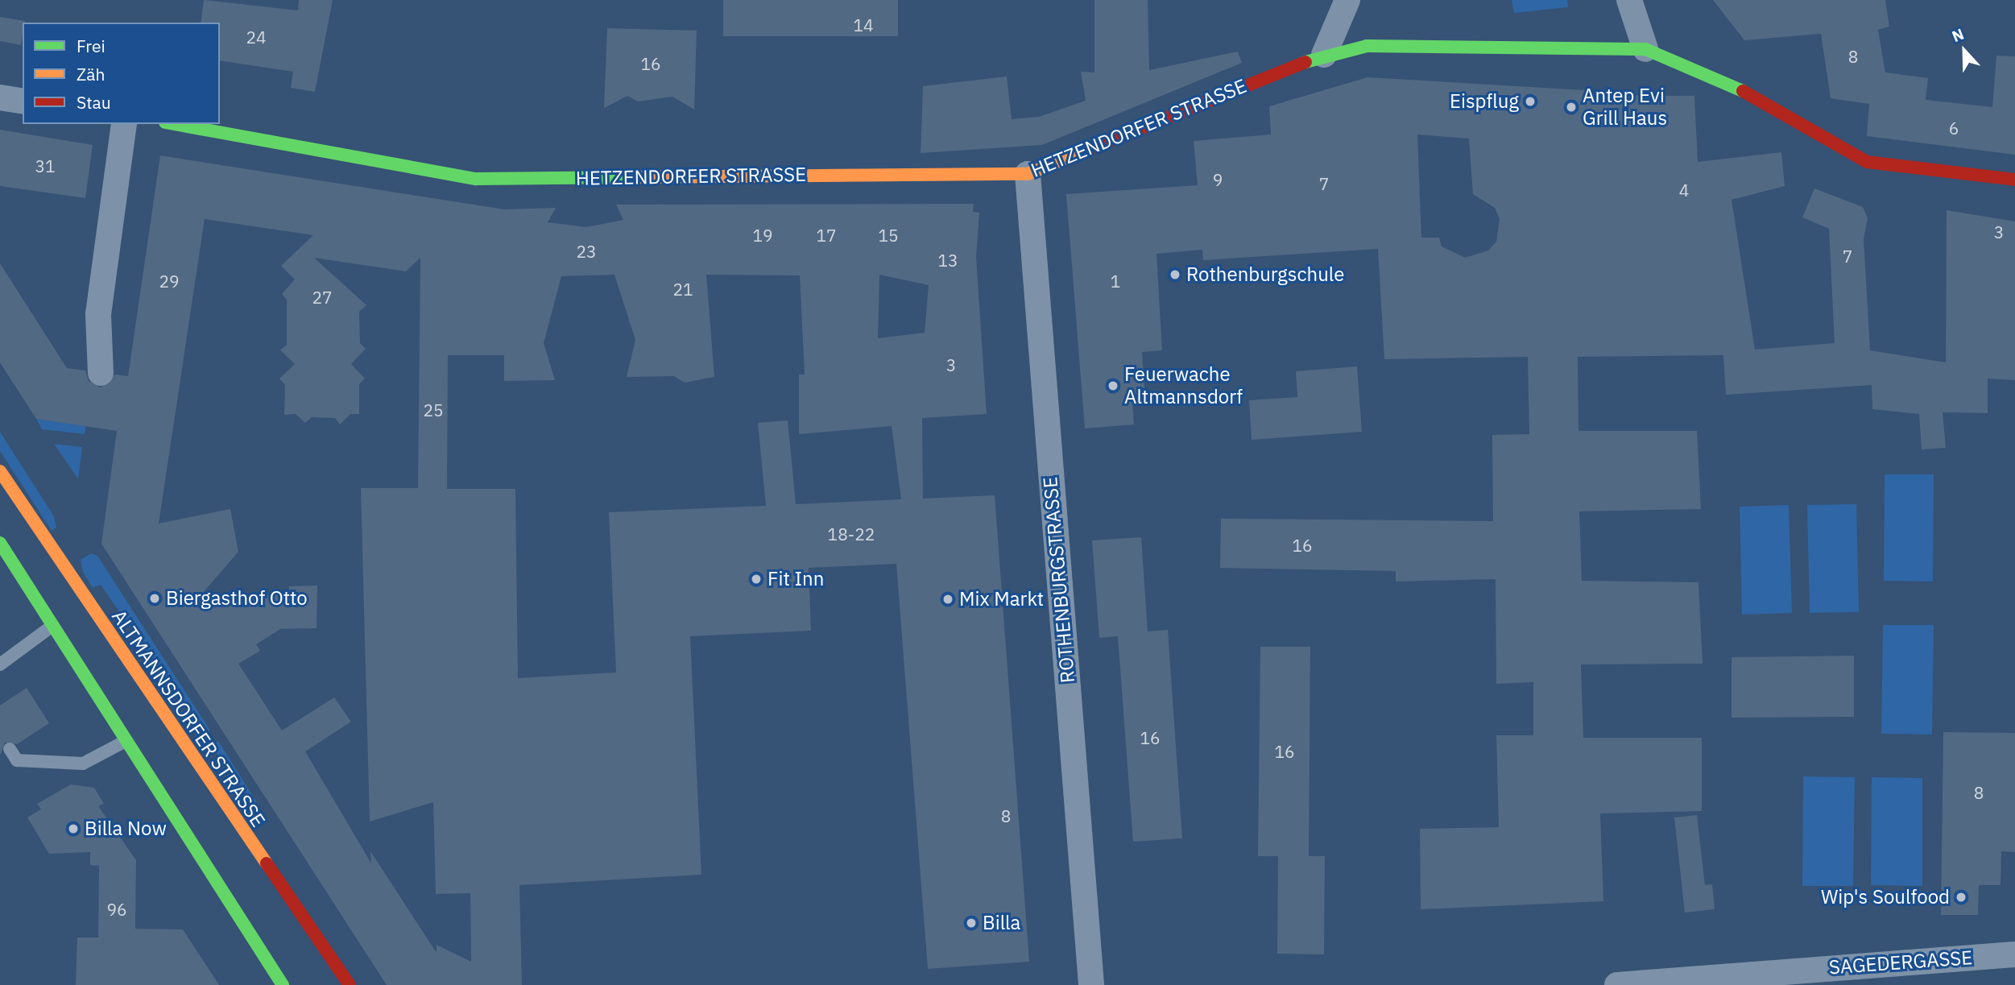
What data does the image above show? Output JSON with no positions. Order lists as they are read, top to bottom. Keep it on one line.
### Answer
{"streets":{"street":["HETZENDORFER STRASSE","ROTHENBURGSTRASSE","ALTMANNSDORFER STRASSE","SAGEDERGASSE"]},"crossings":[["HETZENDORFER STRASSE","ROTHENBURGSTRASSE"]],"places":["Eispflug","Antep Evi Grill Haus","Rothenburgschule","Feuerwache Altmannsdorf","Fit Inn","Biergasthof Otto","Mix Markt","Billa Now","Wip's Soulfood","Billa"],"house_numbers":["14","24","8","16","6","31","9","7","4","3","19","17","15","23","7","13","29","1","21","27","3","25","18-22","16","16","16","8","8","96"],"legend":["Frei","Zäh","Stau"],"north":"top"}
